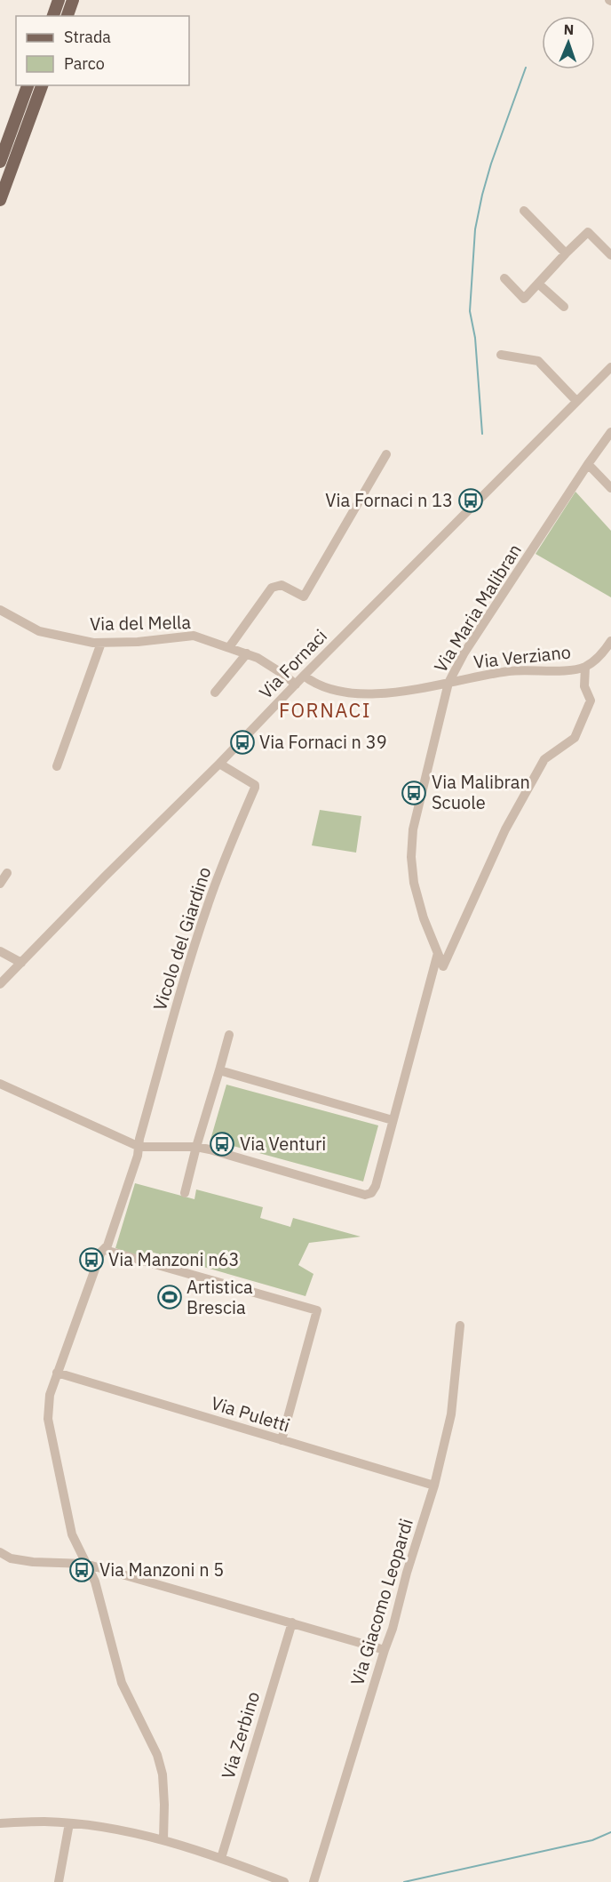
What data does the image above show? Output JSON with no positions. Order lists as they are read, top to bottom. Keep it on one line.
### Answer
{"streets":{"street":["Via Maria Malibran","Via del Mella","Via Verziano","Via Fornaci","Vicolo del Giardino","Via Puletti","Via Giacomo Leopardi","Via Zerbino"]},"crossings":[["Via Maria Malibran","Via Verziano"],["Via del Mella","Via Fornaci"],["Via Verziano","Via Fornaci"],["Via Fornaci","Vicolo del Giardino"],["Via Puletti","Via Giacomo Leopardi"]],"districts":["FORNACI"],"places":{"bus stop":["Via Fornaci n 13","Via Fornaci n 39","Via Malibran Scuole","Via Venturi","Via Manzoni n63","Via Manzoni n 5"],"sports":["Artistica Brescia"]},"legend":["Strada","Parco"],"north":"top"}
